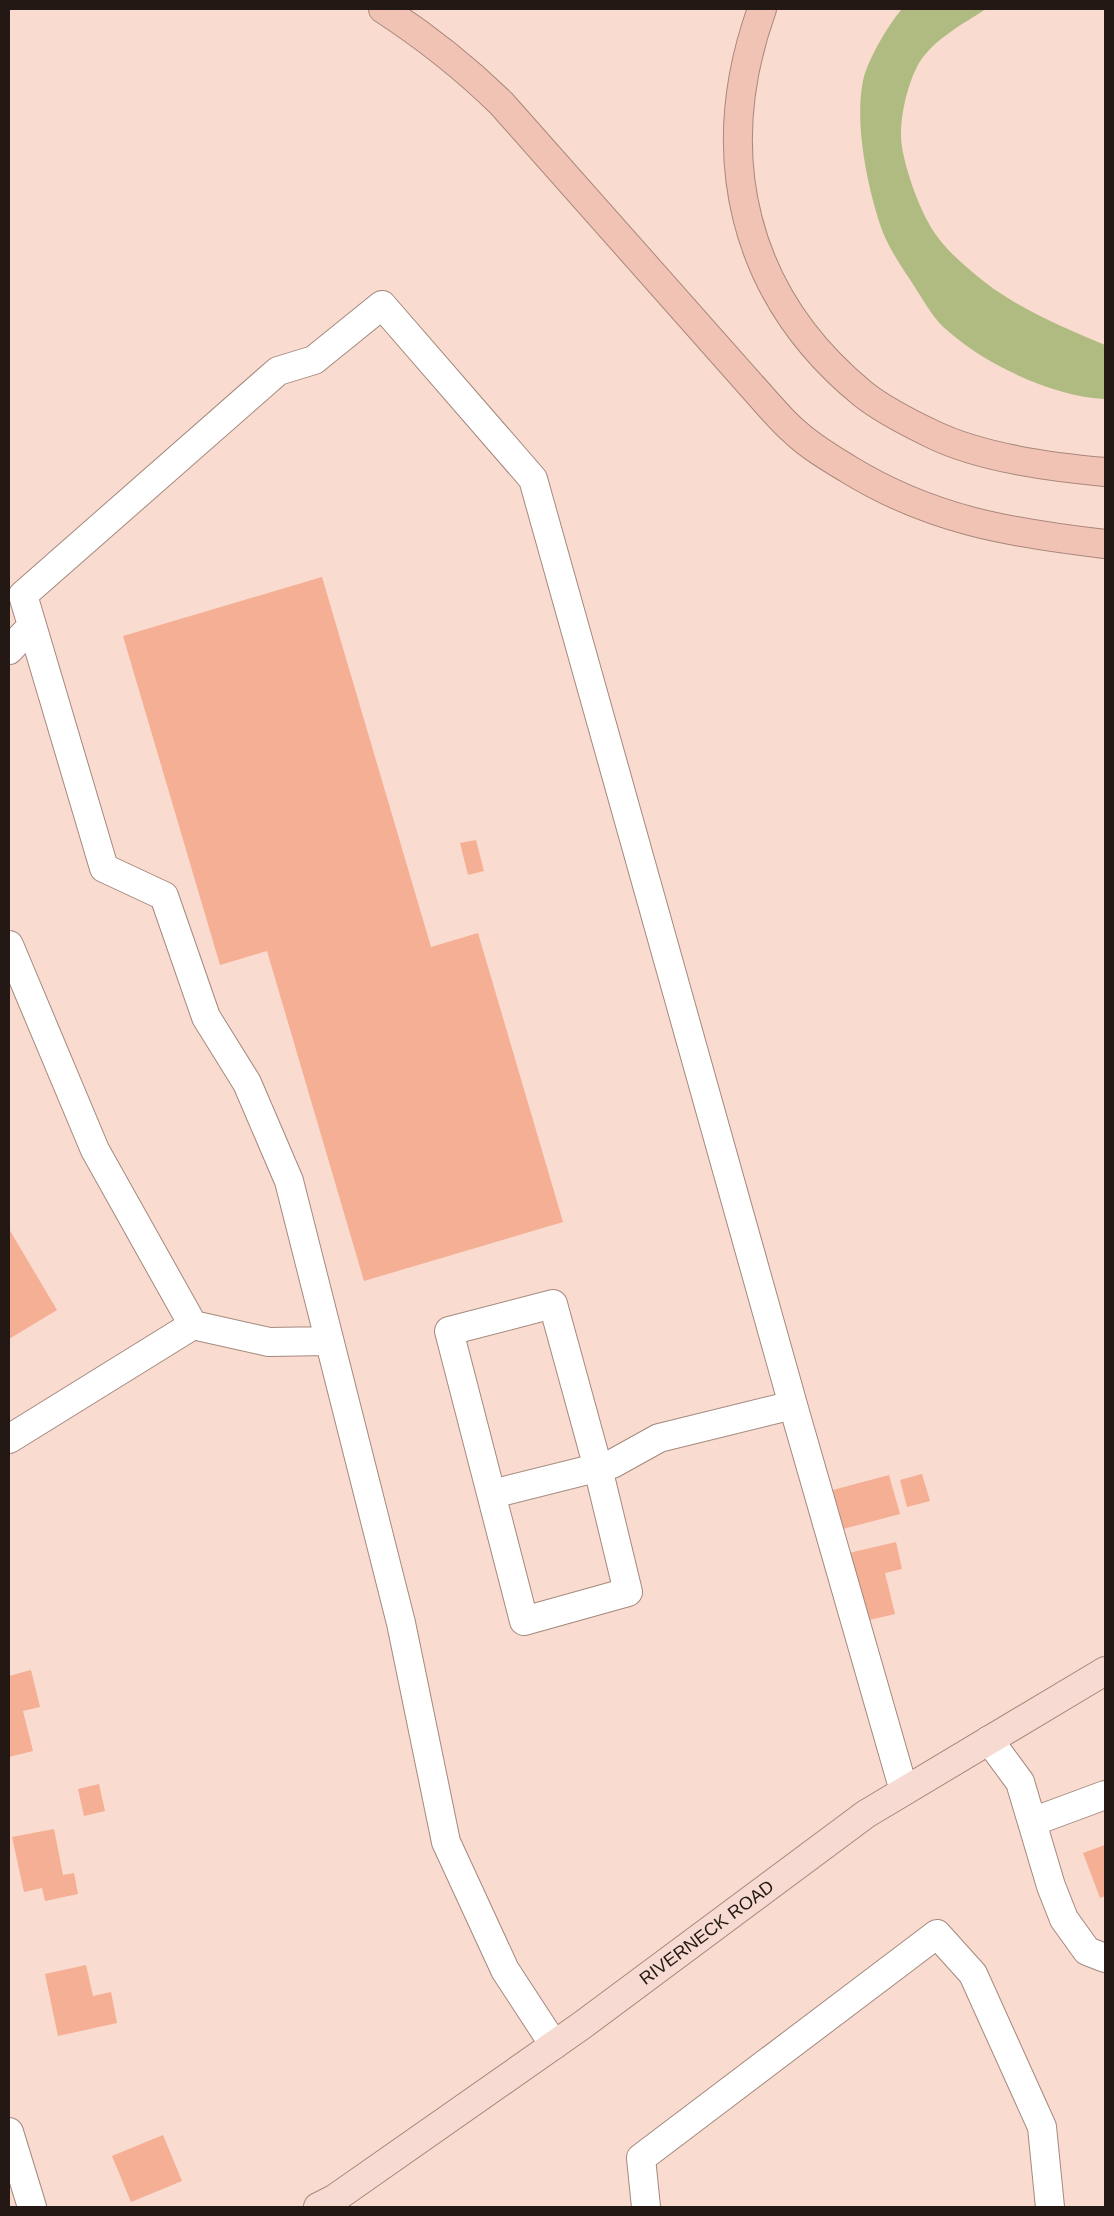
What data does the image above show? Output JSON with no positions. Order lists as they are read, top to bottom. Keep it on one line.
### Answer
{"streets":{"main road":["RIVERNECK ROAD"]}}
